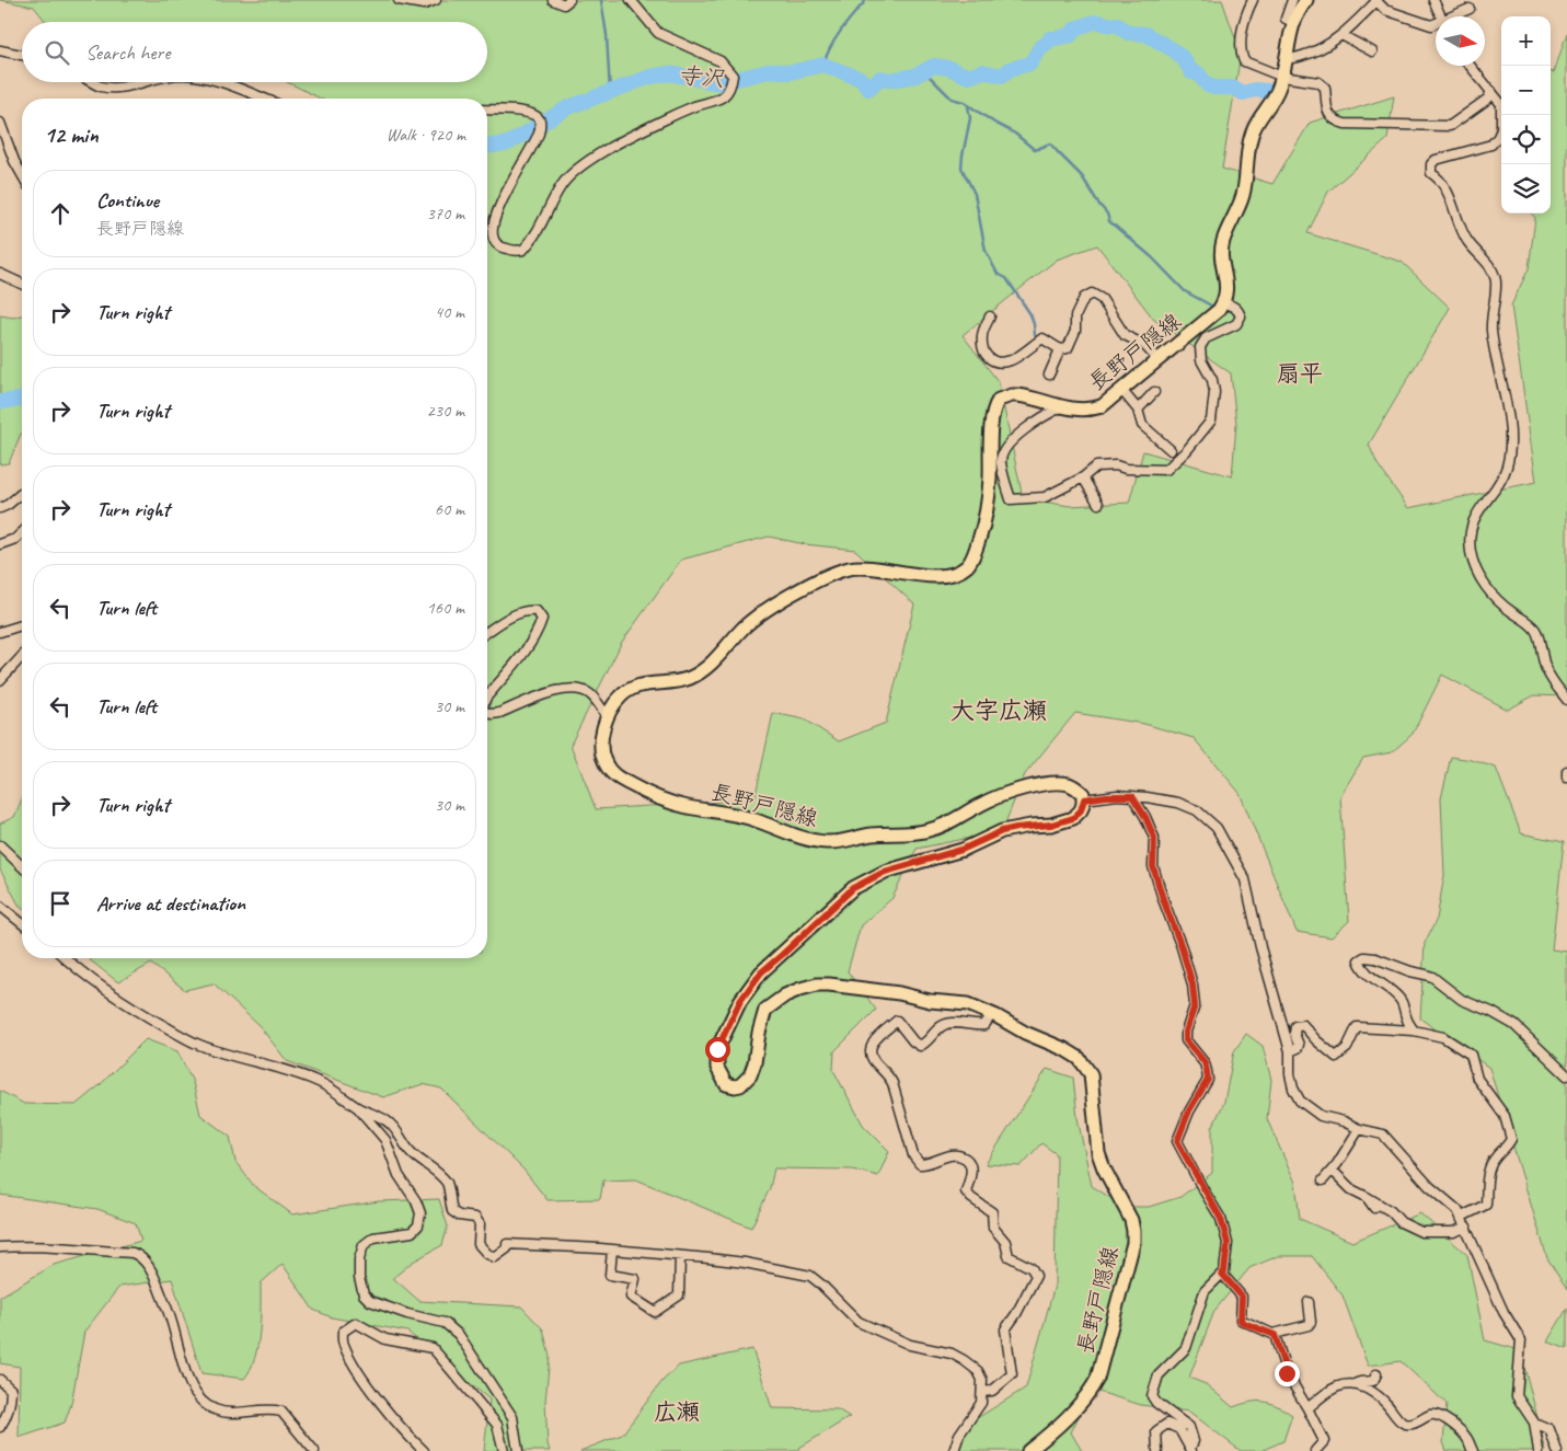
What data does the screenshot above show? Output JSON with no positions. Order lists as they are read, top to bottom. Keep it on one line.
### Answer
{"streets":{"main road":["長野戸隠線"]},"districts":["扇平","大字広瀬","広瀬"],"water":["寺沢"],"north":"right","page":{"map_buttons":["+","−"],"search":"Search here","heading":["12 min","Walk · 920 m"],"list":[["Continue","長野戸隠線","370 m"],["Turn right","40 m"],["Turn right","230 m"],["Turn right","60 m"],["Turn left","160 m"],["Turn left","30 m"],["Turn right","30 m"],"Arrive at destination"]}}
